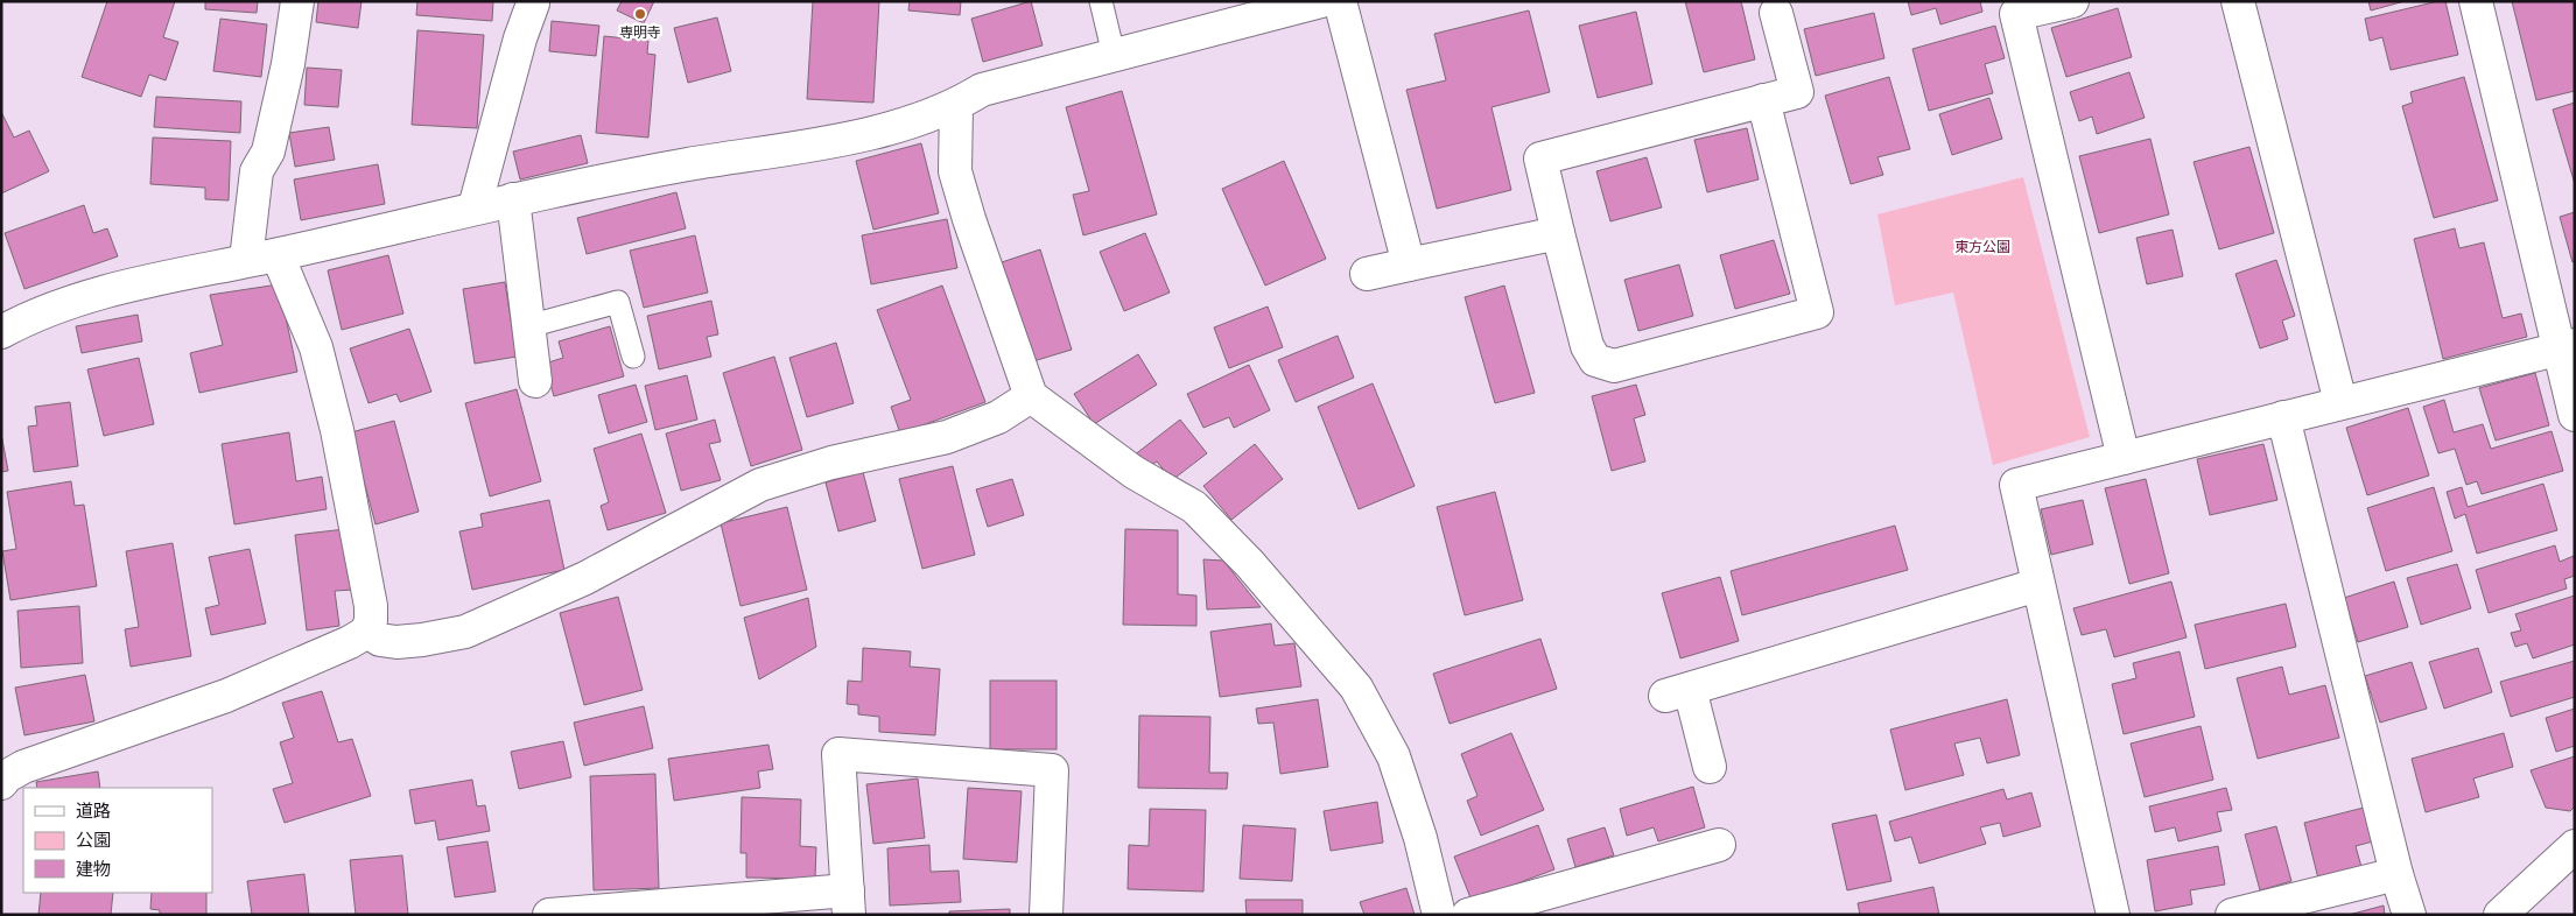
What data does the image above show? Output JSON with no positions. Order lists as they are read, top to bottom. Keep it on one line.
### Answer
{"parks":["東方公園"],"places":["専明寺"],"legend":["道路","公園","建物"]}
